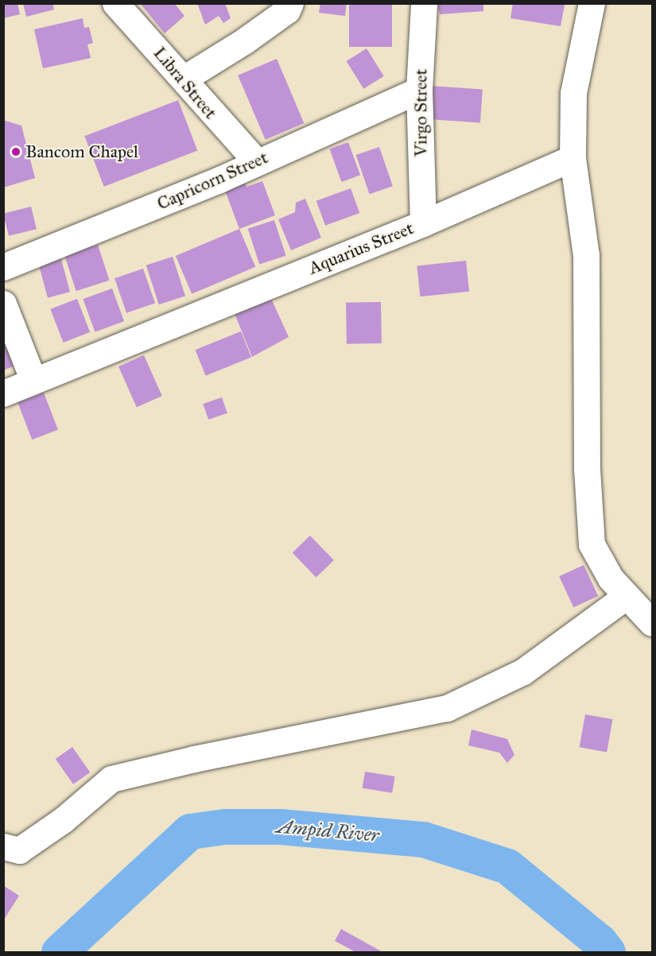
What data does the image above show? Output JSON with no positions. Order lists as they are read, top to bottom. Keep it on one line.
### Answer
{"streets":{"street":["Libra Street","Virgo Street","Capricorn Street","Aquarius Street"]},"crossings":[["Libra Street","Capricorn Street"],["Virgo Street","Capricorn Street"],["Virgo Street","Aquarius Street"]],"water":["Ampid River"],"places":["Bancom Chapel"]}
